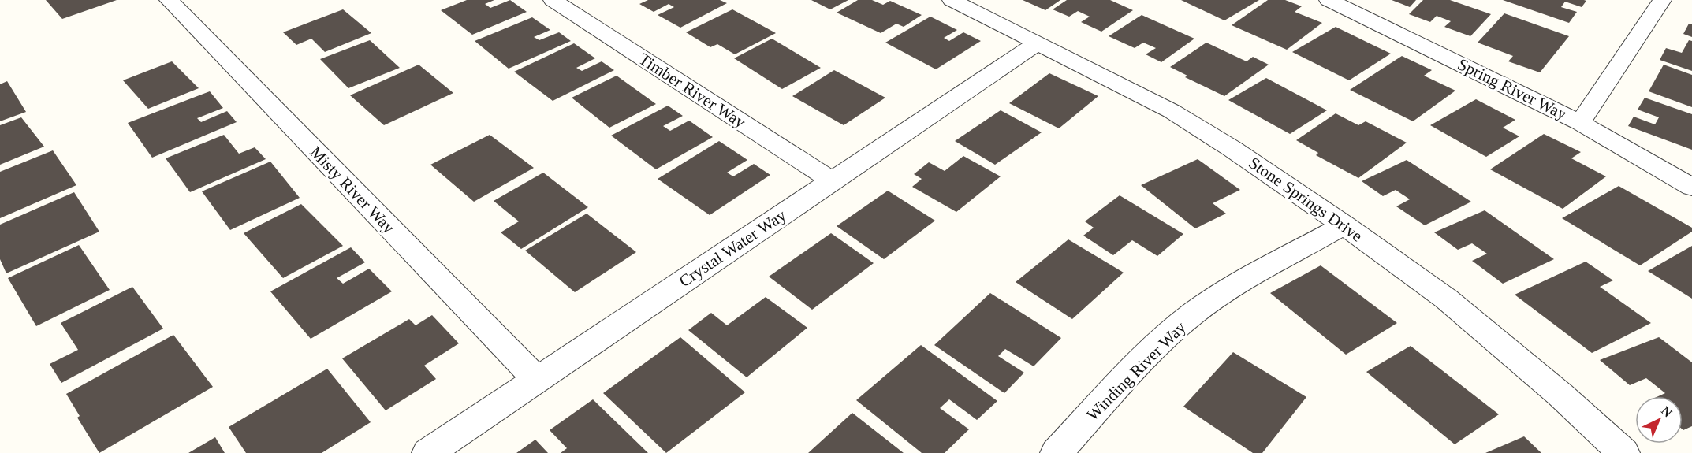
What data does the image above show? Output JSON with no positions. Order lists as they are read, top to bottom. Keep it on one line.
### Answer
{"streets":{"street":["Spring River Way","Timber River Way","Misty River Way","Stone Springs Drive","Crystal Water Way","Winding River Way"]},"crossings":[["Timber River Way","Crystal Water Way"],["Misty River Way","Crystal Water Way"],["Stone Springs Drive","Crystal Water Way"],["Stone Springs Drive","Winding River Way"]],"north":"top right"}
